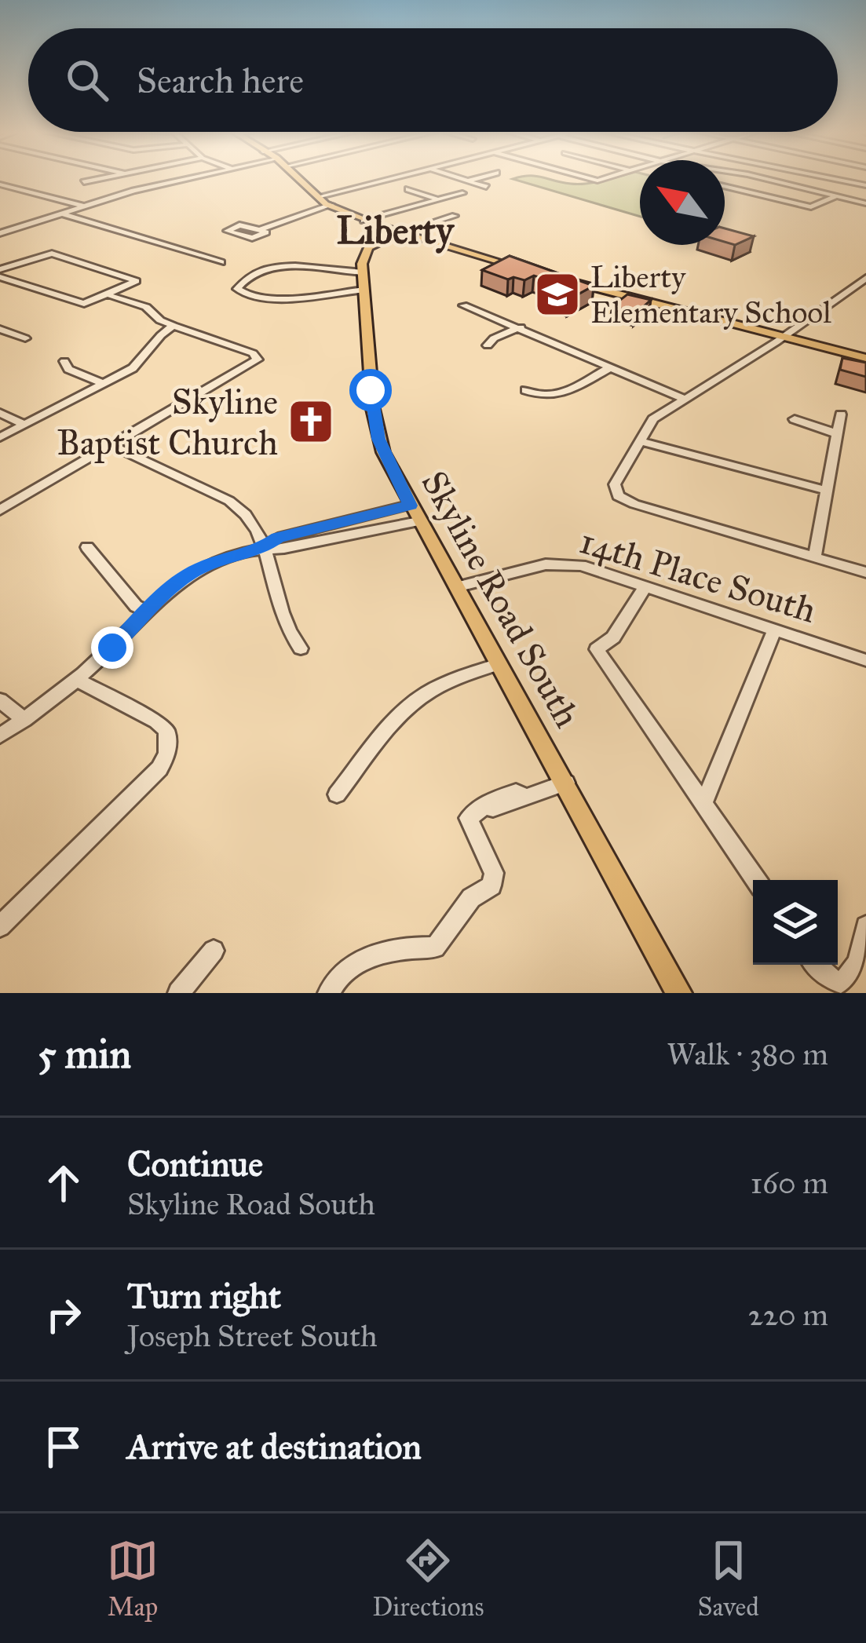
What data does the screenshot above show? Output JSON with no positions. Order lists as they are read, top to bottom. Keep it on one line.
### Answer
{"streets":{"main road":["Skyline Road South"],"street":["14th Place South"]},"crossings":[["14th Place South","Skyline Road South"]],"districts":["Liberty"],"places":{"school or university":["Liberty Elementary School"],"church":["Skyline Baptist Church"]},"north":"top left","page":{"search":"Search here","heading":["5 min","Walk · 380 m"],"list":[["Continue","Skyline Road South","160 m"],["Turn right","Joseph Street South","220 m"],"Arrive at destination"],"nav":["Map","Directions","Saved"]}}
